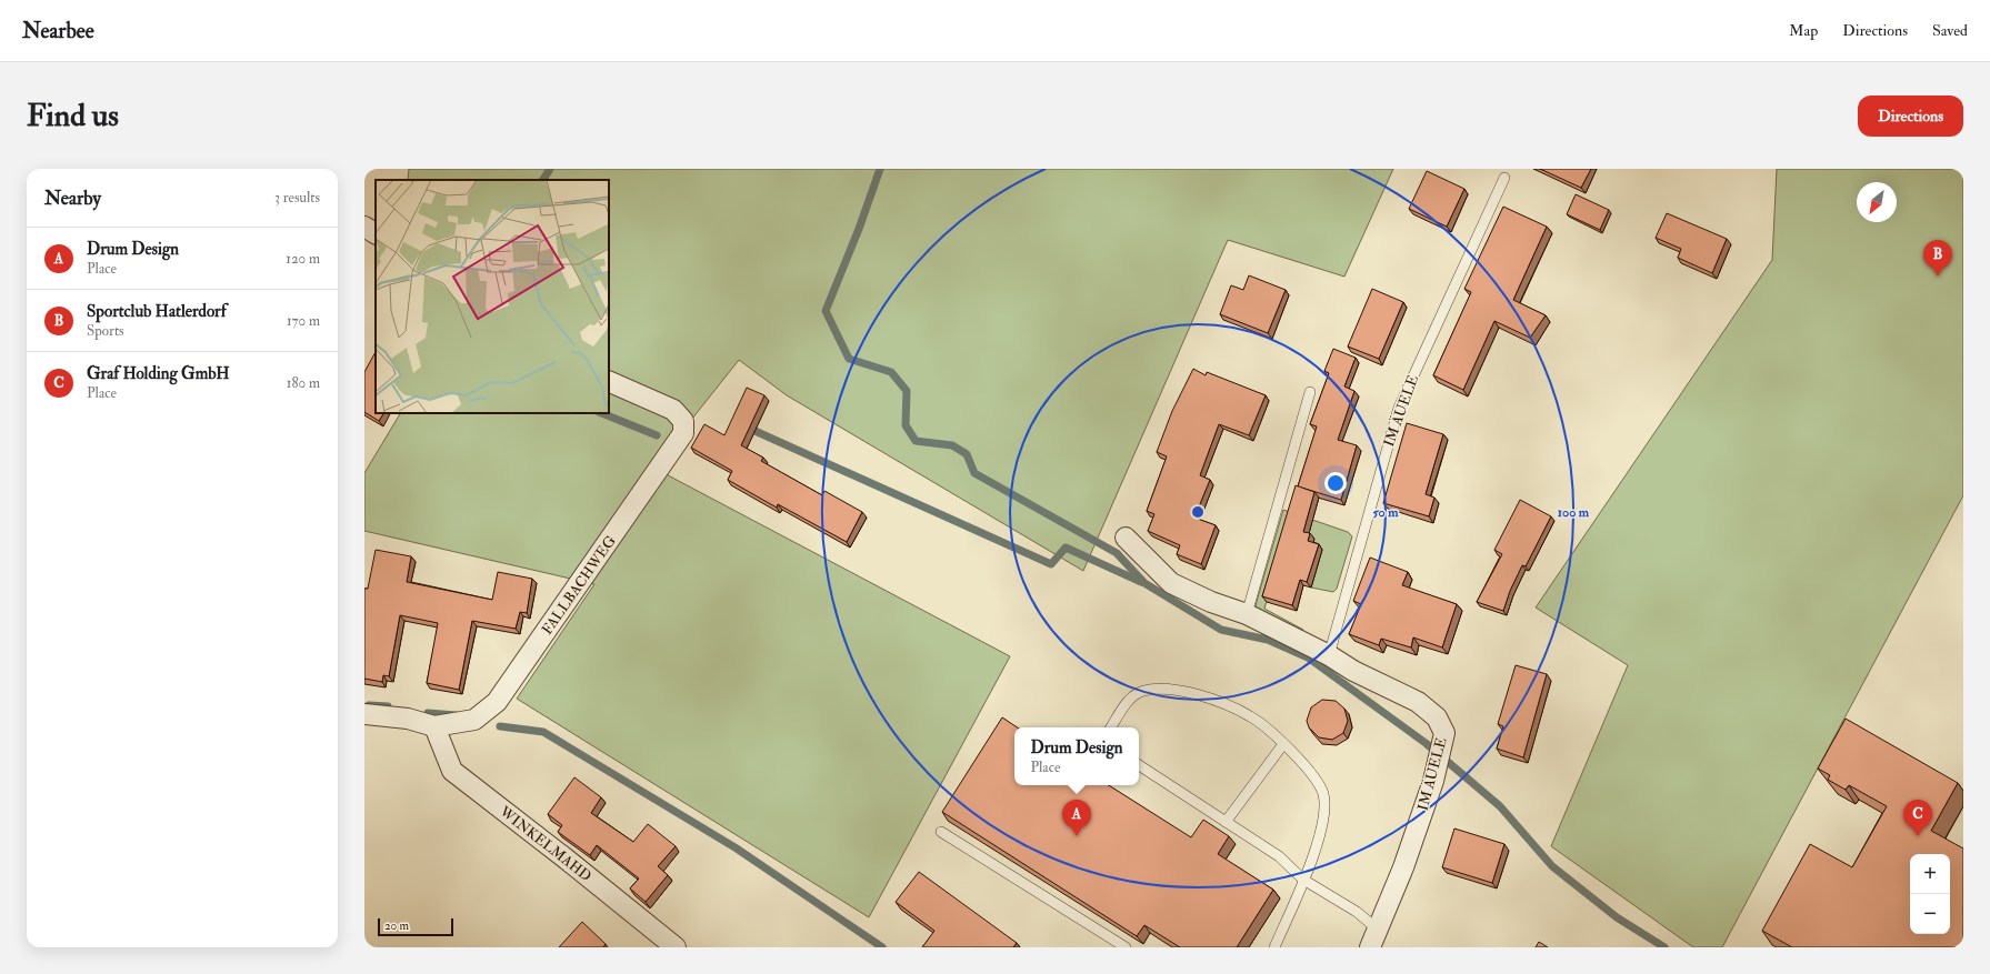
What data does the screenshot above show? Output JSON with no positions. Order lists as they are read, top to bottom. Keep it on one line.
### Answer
{"streets":{"street":["IM ÄUELE","FALLBACHWEG","WINKELMAHD"]},"crossings":[["FALLBACHWEG","WINKELMAHD"]],"scale_bar":"20 m","north":"bottom left","page":{"header":"Nearbee","nav":["Map","Directions","Saved"],"buttons":"Directions","title":"Find us","heading":["Nearby","3 results"],"list":[{"mark":"A","name":"Drum Design","note":"Place","value":"120 m"},{"mark":"B","name":"Sportclub Hatlerdorf","note":"Sports","value":"170 m"},{"mark":"C","name":"Graf Holding GmbH","note":"Place","value":"180 m"}],"pins":["B","A","C"],"popup":["Drum Design","Place"],"map_buttons":["+","−"],"scale":"20 m"},"rings":["50 m","100 m"]}
